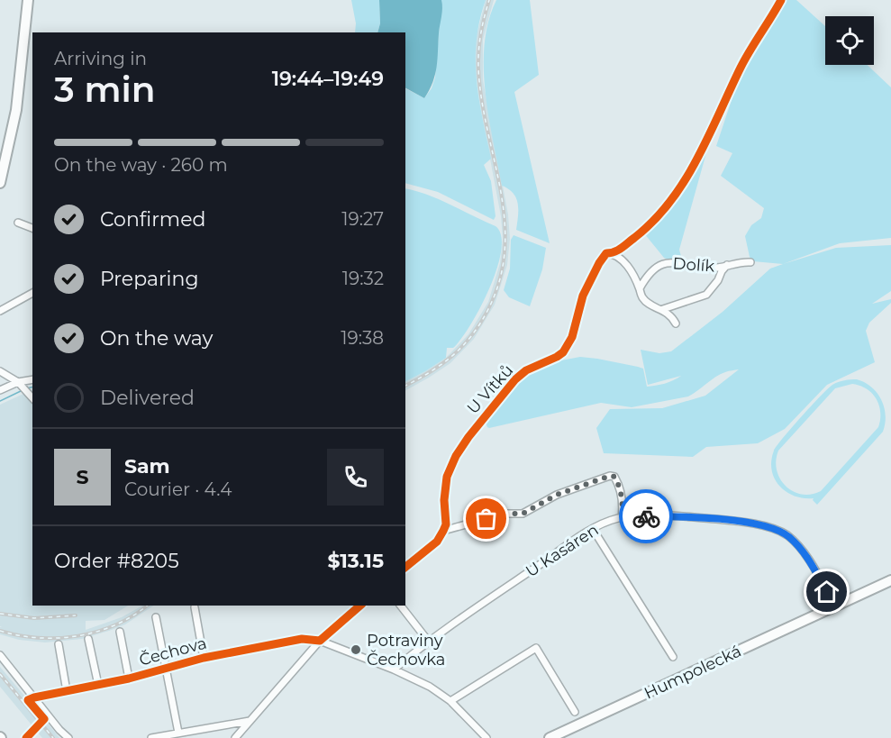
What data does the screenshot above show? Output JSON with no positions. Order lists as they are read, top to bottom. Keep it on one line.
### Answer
{"streets":{"main road":["Humpolecká"],"street":["Dolík","U Vítků","U Kasáren","Čechova"]},"crossings":[["Dolík","U Vítků"],["U Kasáren","Humpolecká"]],"places":["Potraviny Čechovka"],"page":{"heading":["3 min","Arriving in","19:44–19:49"],"panel":["Sam","Courier · 4.4","Order #8205","$13.15"],"bar":"On the way · 260 m","list":[["Confirmed","19:27"],["Preparing","19:32"],["On the way","19:38"],"Delivered"],"round":"S"}}
